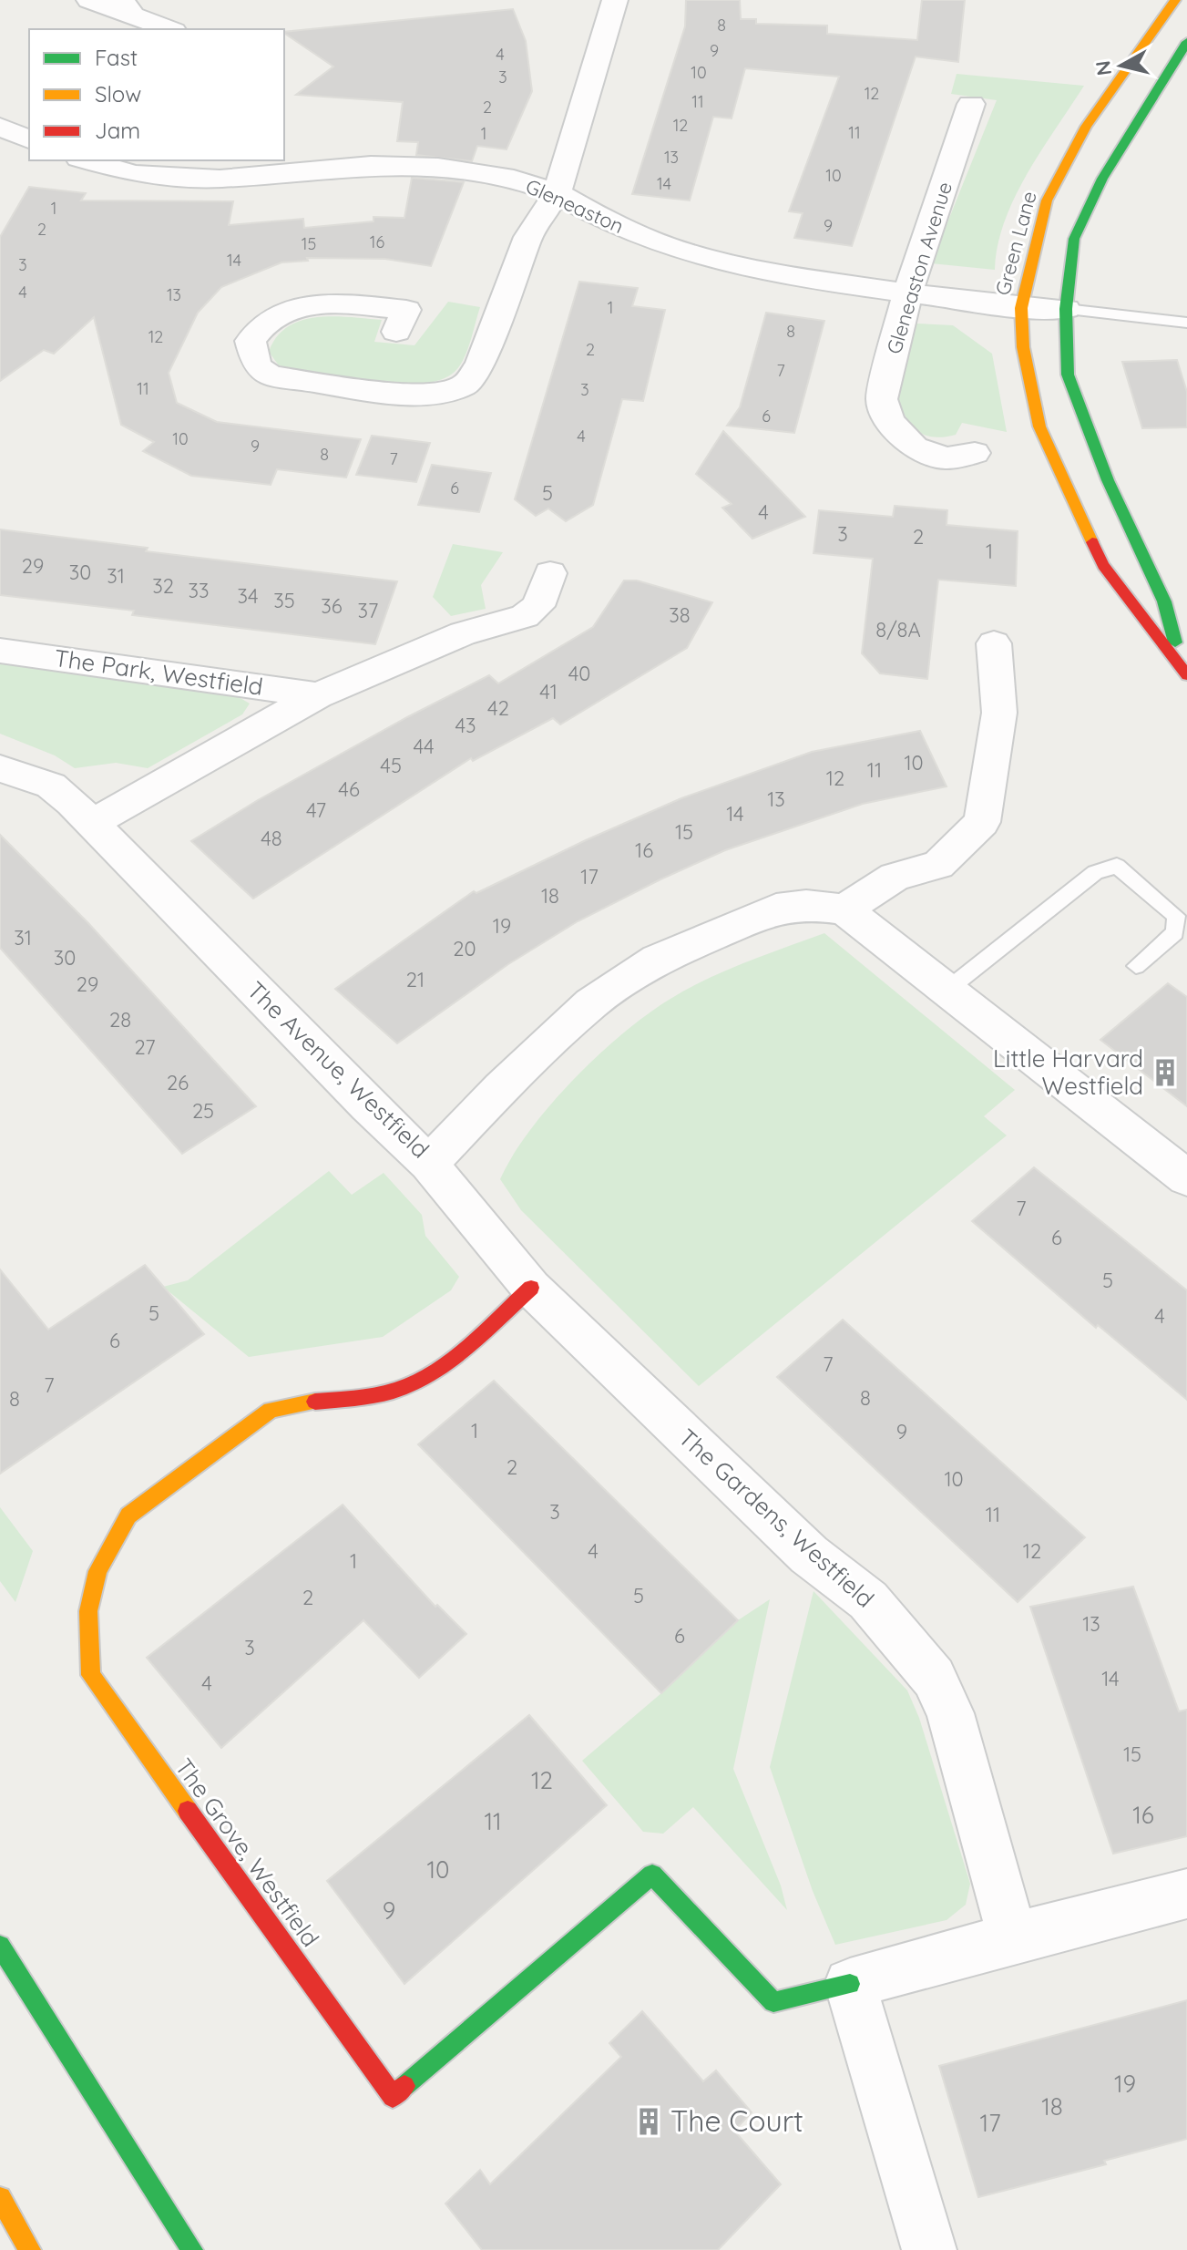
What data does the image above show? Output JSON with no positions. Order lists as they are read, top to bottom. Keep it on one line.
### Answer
{"streets":{"street":["Gleneaston","Green Lane","Gleneaston Avenue","The Park, Westfield","The Avenue, Westfield","The Gardens, Westfield","The Grove, Westfield"]},"crossings":[["Gleneaston","Green Lane"],["Gleneaston","Gleneaston Avenue"],["The Park, Westfield","The Avenue, Westfield"],["The Avenue, Westfield","The Gardens, Westfield"],["The Gardens, Westfield","The Grove, Westfield"]],"places":{"building":["Little Harvard Westfield","The Court"]},"house_numbers":["8","9","4","10","3","12","11","2","12","11","1","13","10","14","1","9","2","16","15","14","3","4","13","1","8","12","2","7","11","3","6","4","10","9","8","7","6","5","4","3","2","1","29","30","31","32","33","34","35","36","37","38","8/8A","40","41","42","43","44","10","45","11","12","46","13","47","14","15","48","16","17","18","19","31","20","30","21","29","28","27","26","25","7","6","5","5","4","6","7","7","8","8","1","9","2","10","3","11","4","12","1","5","2","13","6","3","14","4","15","12","16","11","10","9","19","18","17"],"legend":["Fast","Slow","Jam"],"north":"left"}
